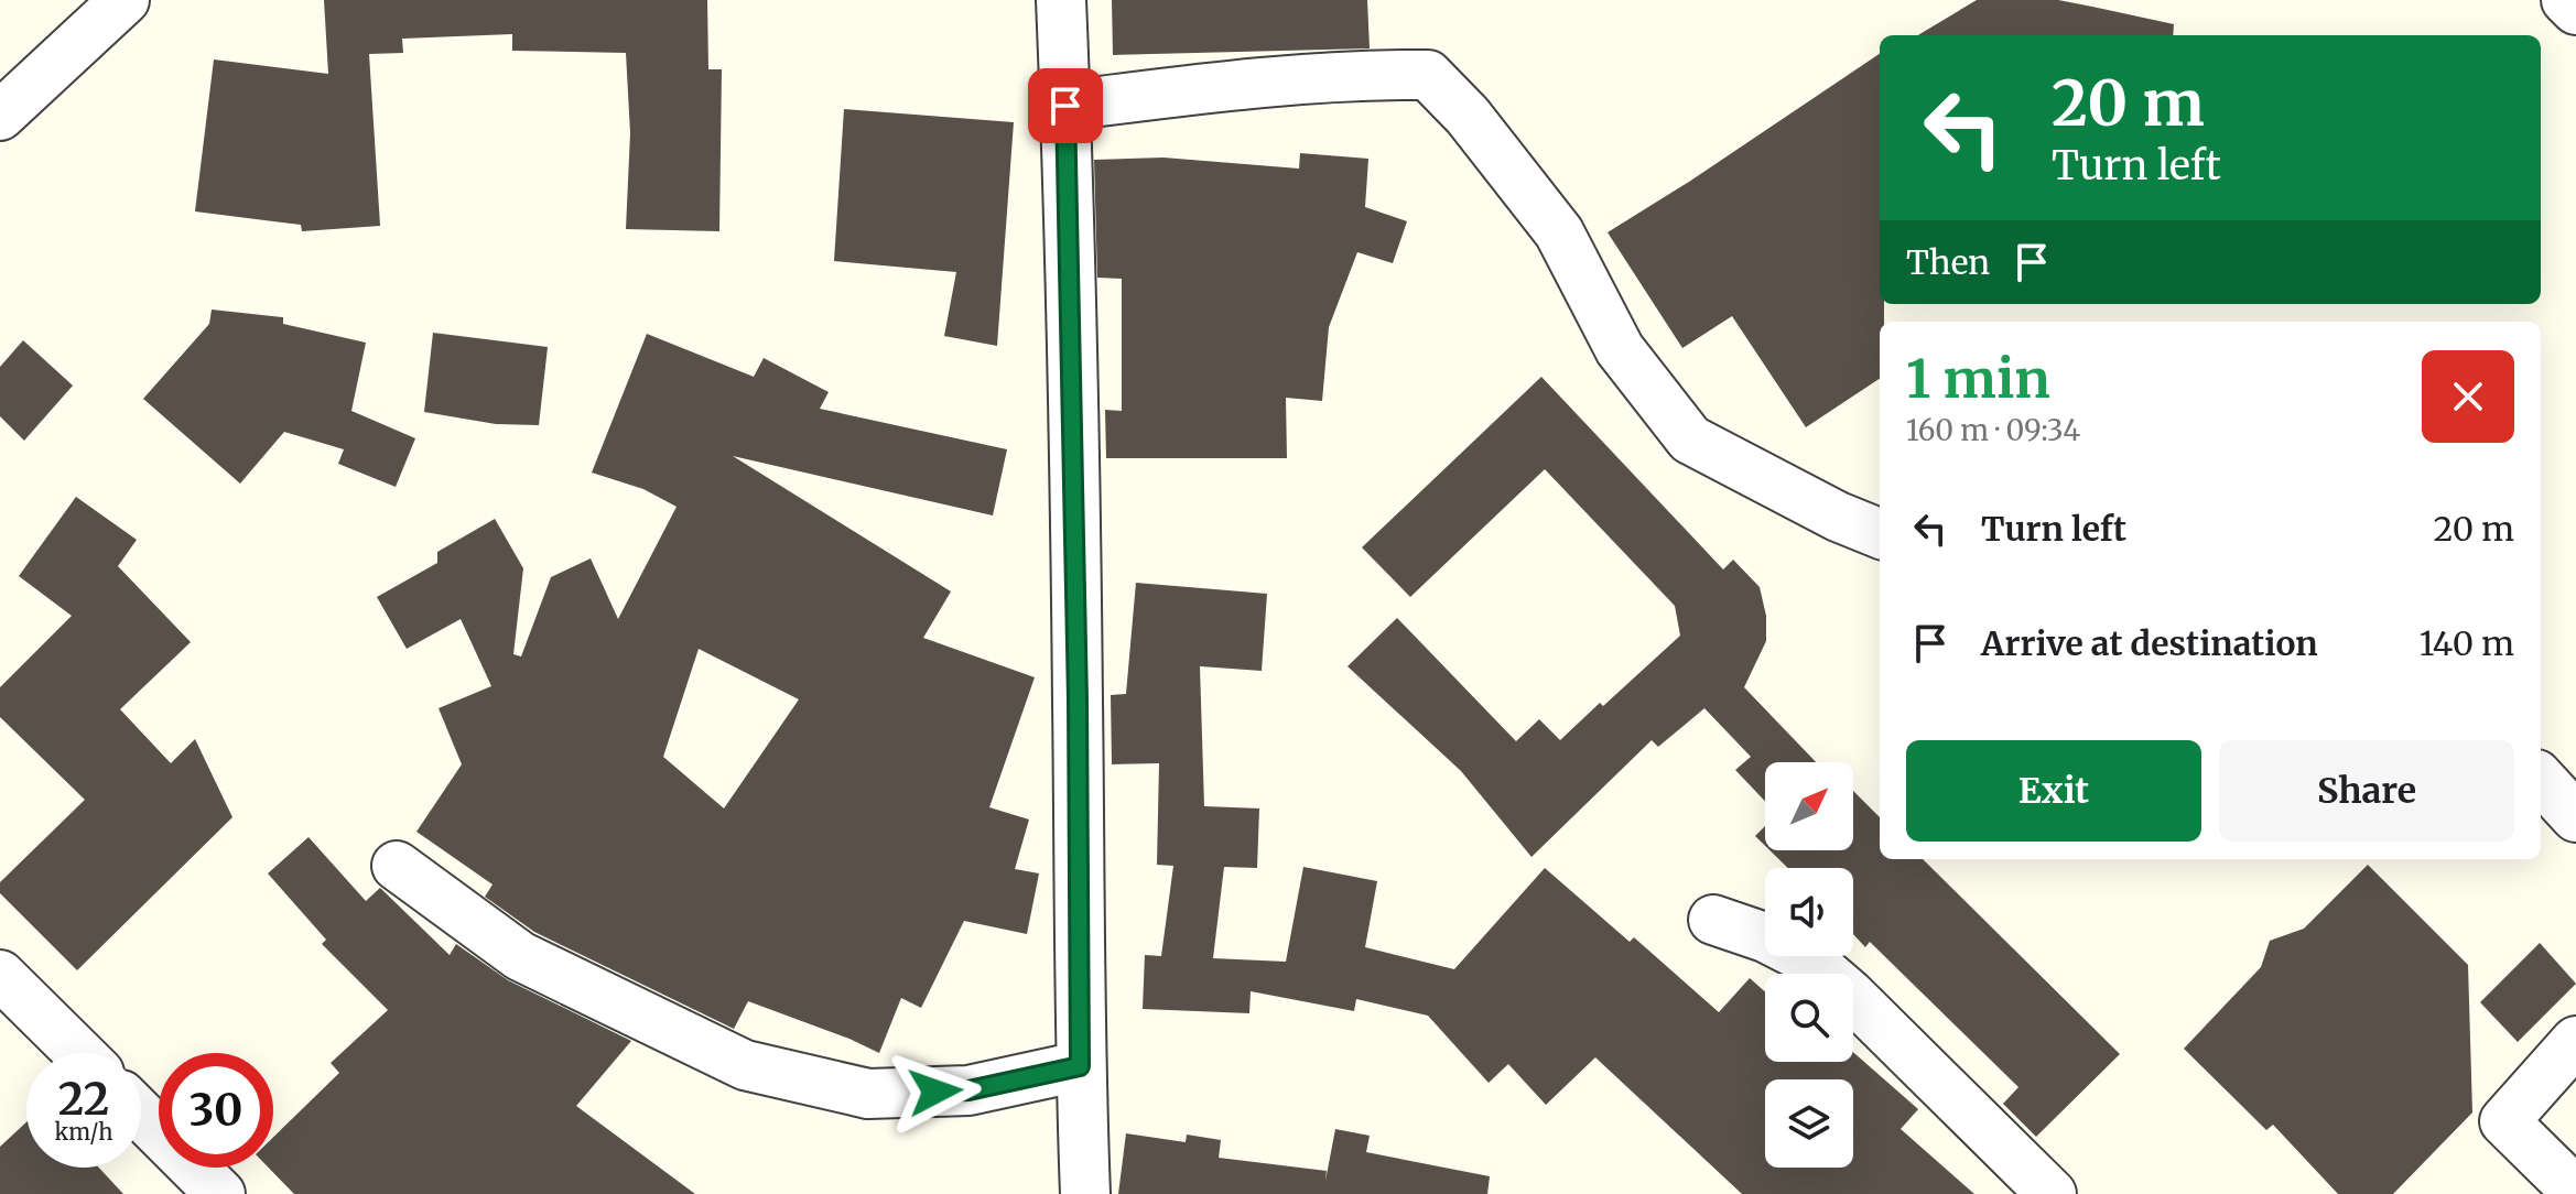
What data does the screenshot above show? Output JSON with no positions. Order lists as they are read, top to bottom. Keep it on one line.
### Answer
{"north":"top right","page":{"turn":["20 m","Turn left"],"then":"Then","heading":["1 min","160 m · 09:34"],"list":[{"name":"Turn left","value":"20 m"},{"name":"Arrive at destination","value":"140 m"}],"buttons":["Exit","Share"],"speed":"22 km/h","limit":"30"}}
